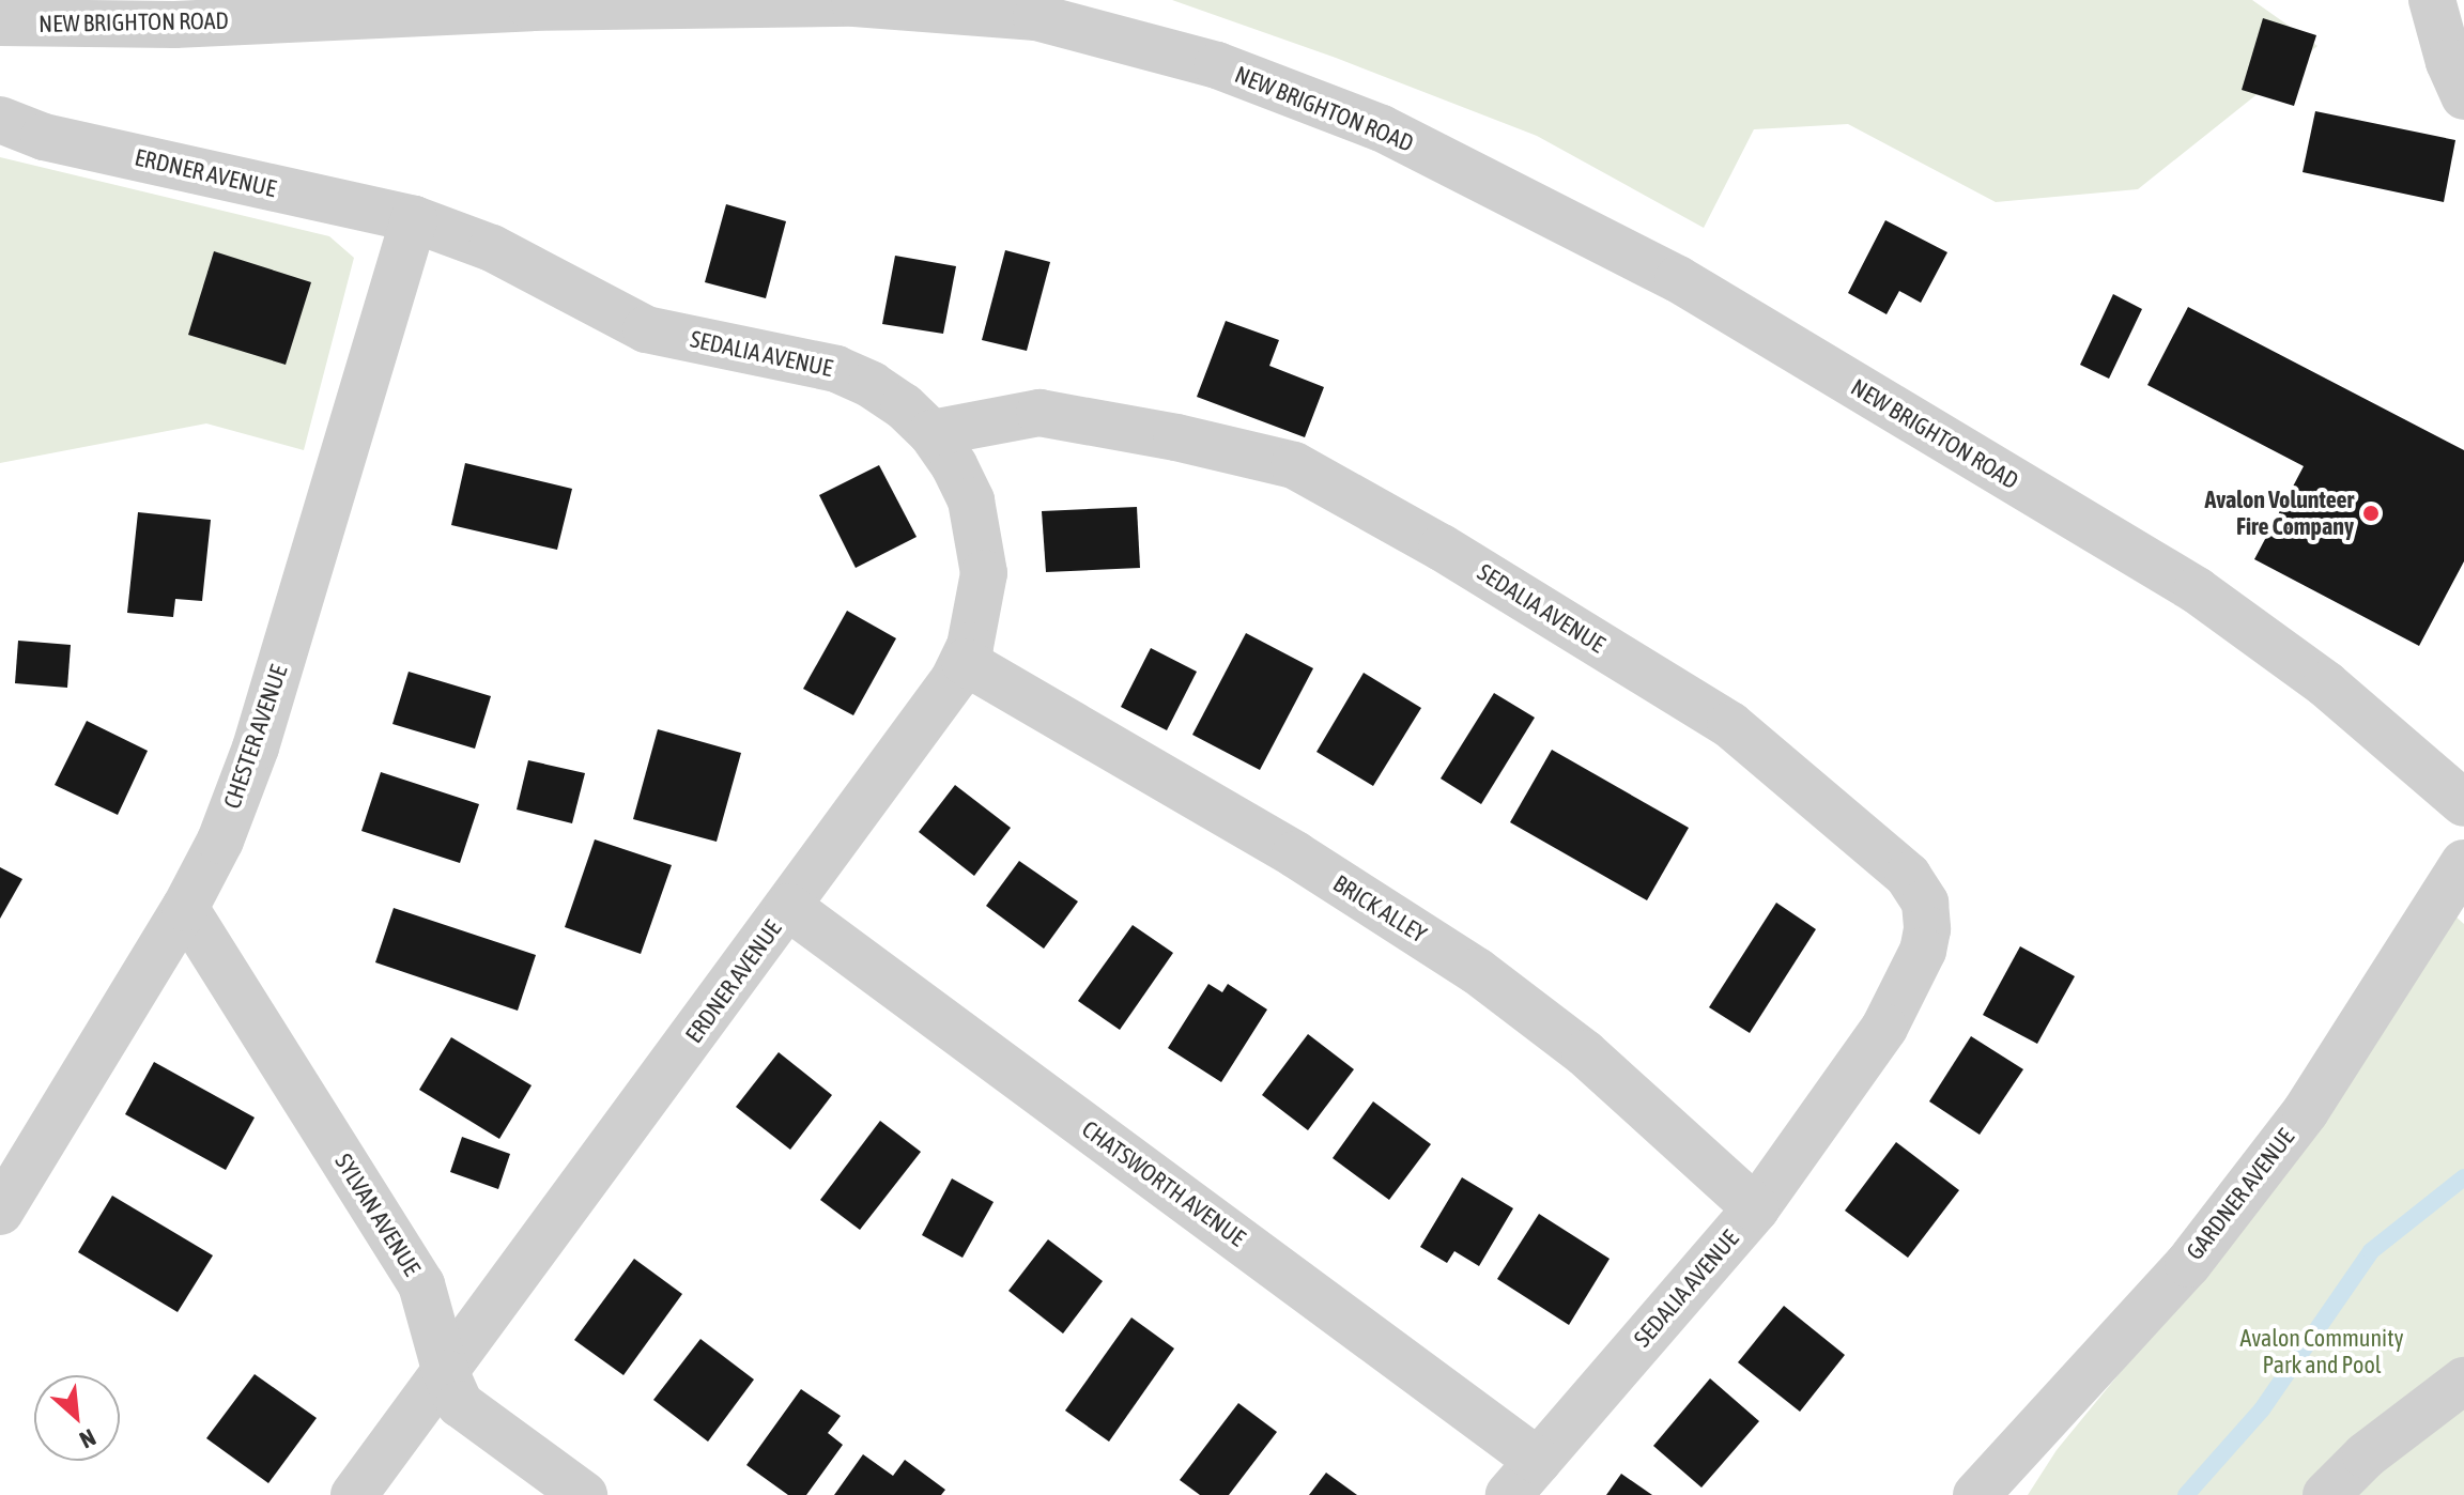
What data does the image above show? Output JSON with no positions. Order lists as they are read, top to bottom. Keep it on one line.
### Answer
{"streets":{"street":["NEW BRIGHTON ROAD","ERDNER AVENUE","SEDALIA AVENUE","CHESTER AVENUE","BRICK ALLEY","CHATSWORTH AVENUE","GARDNER AVENUE","SYLVAN AVENUE"]},"crossings":[["ERDNER AVENUE","SEDALIA AVENUE"],["ERDNER AVENUE","CHESTER AVENUE"],["ERDNER AVENUE","BRICK ALLEY"],["ERDNER AVENUE","CHATSWORTH AVENUE"],["ERDNER AVENUE","SYLVAN AVENUE"],["SEDALIA AVENUE","CHESTER AVENUE"],["SEDALIA AVENUE","BRICK ALLEY"],["SEDALIA AVENUE","CHATSWORTH AVENUE"],["CHESTER AVENUE","SYLVAN AVENUE"]],"parks":["Avalon Community Park and Pool"],"places":["Avalon Volunteer Fire Company"],"north":"bottom right"}
